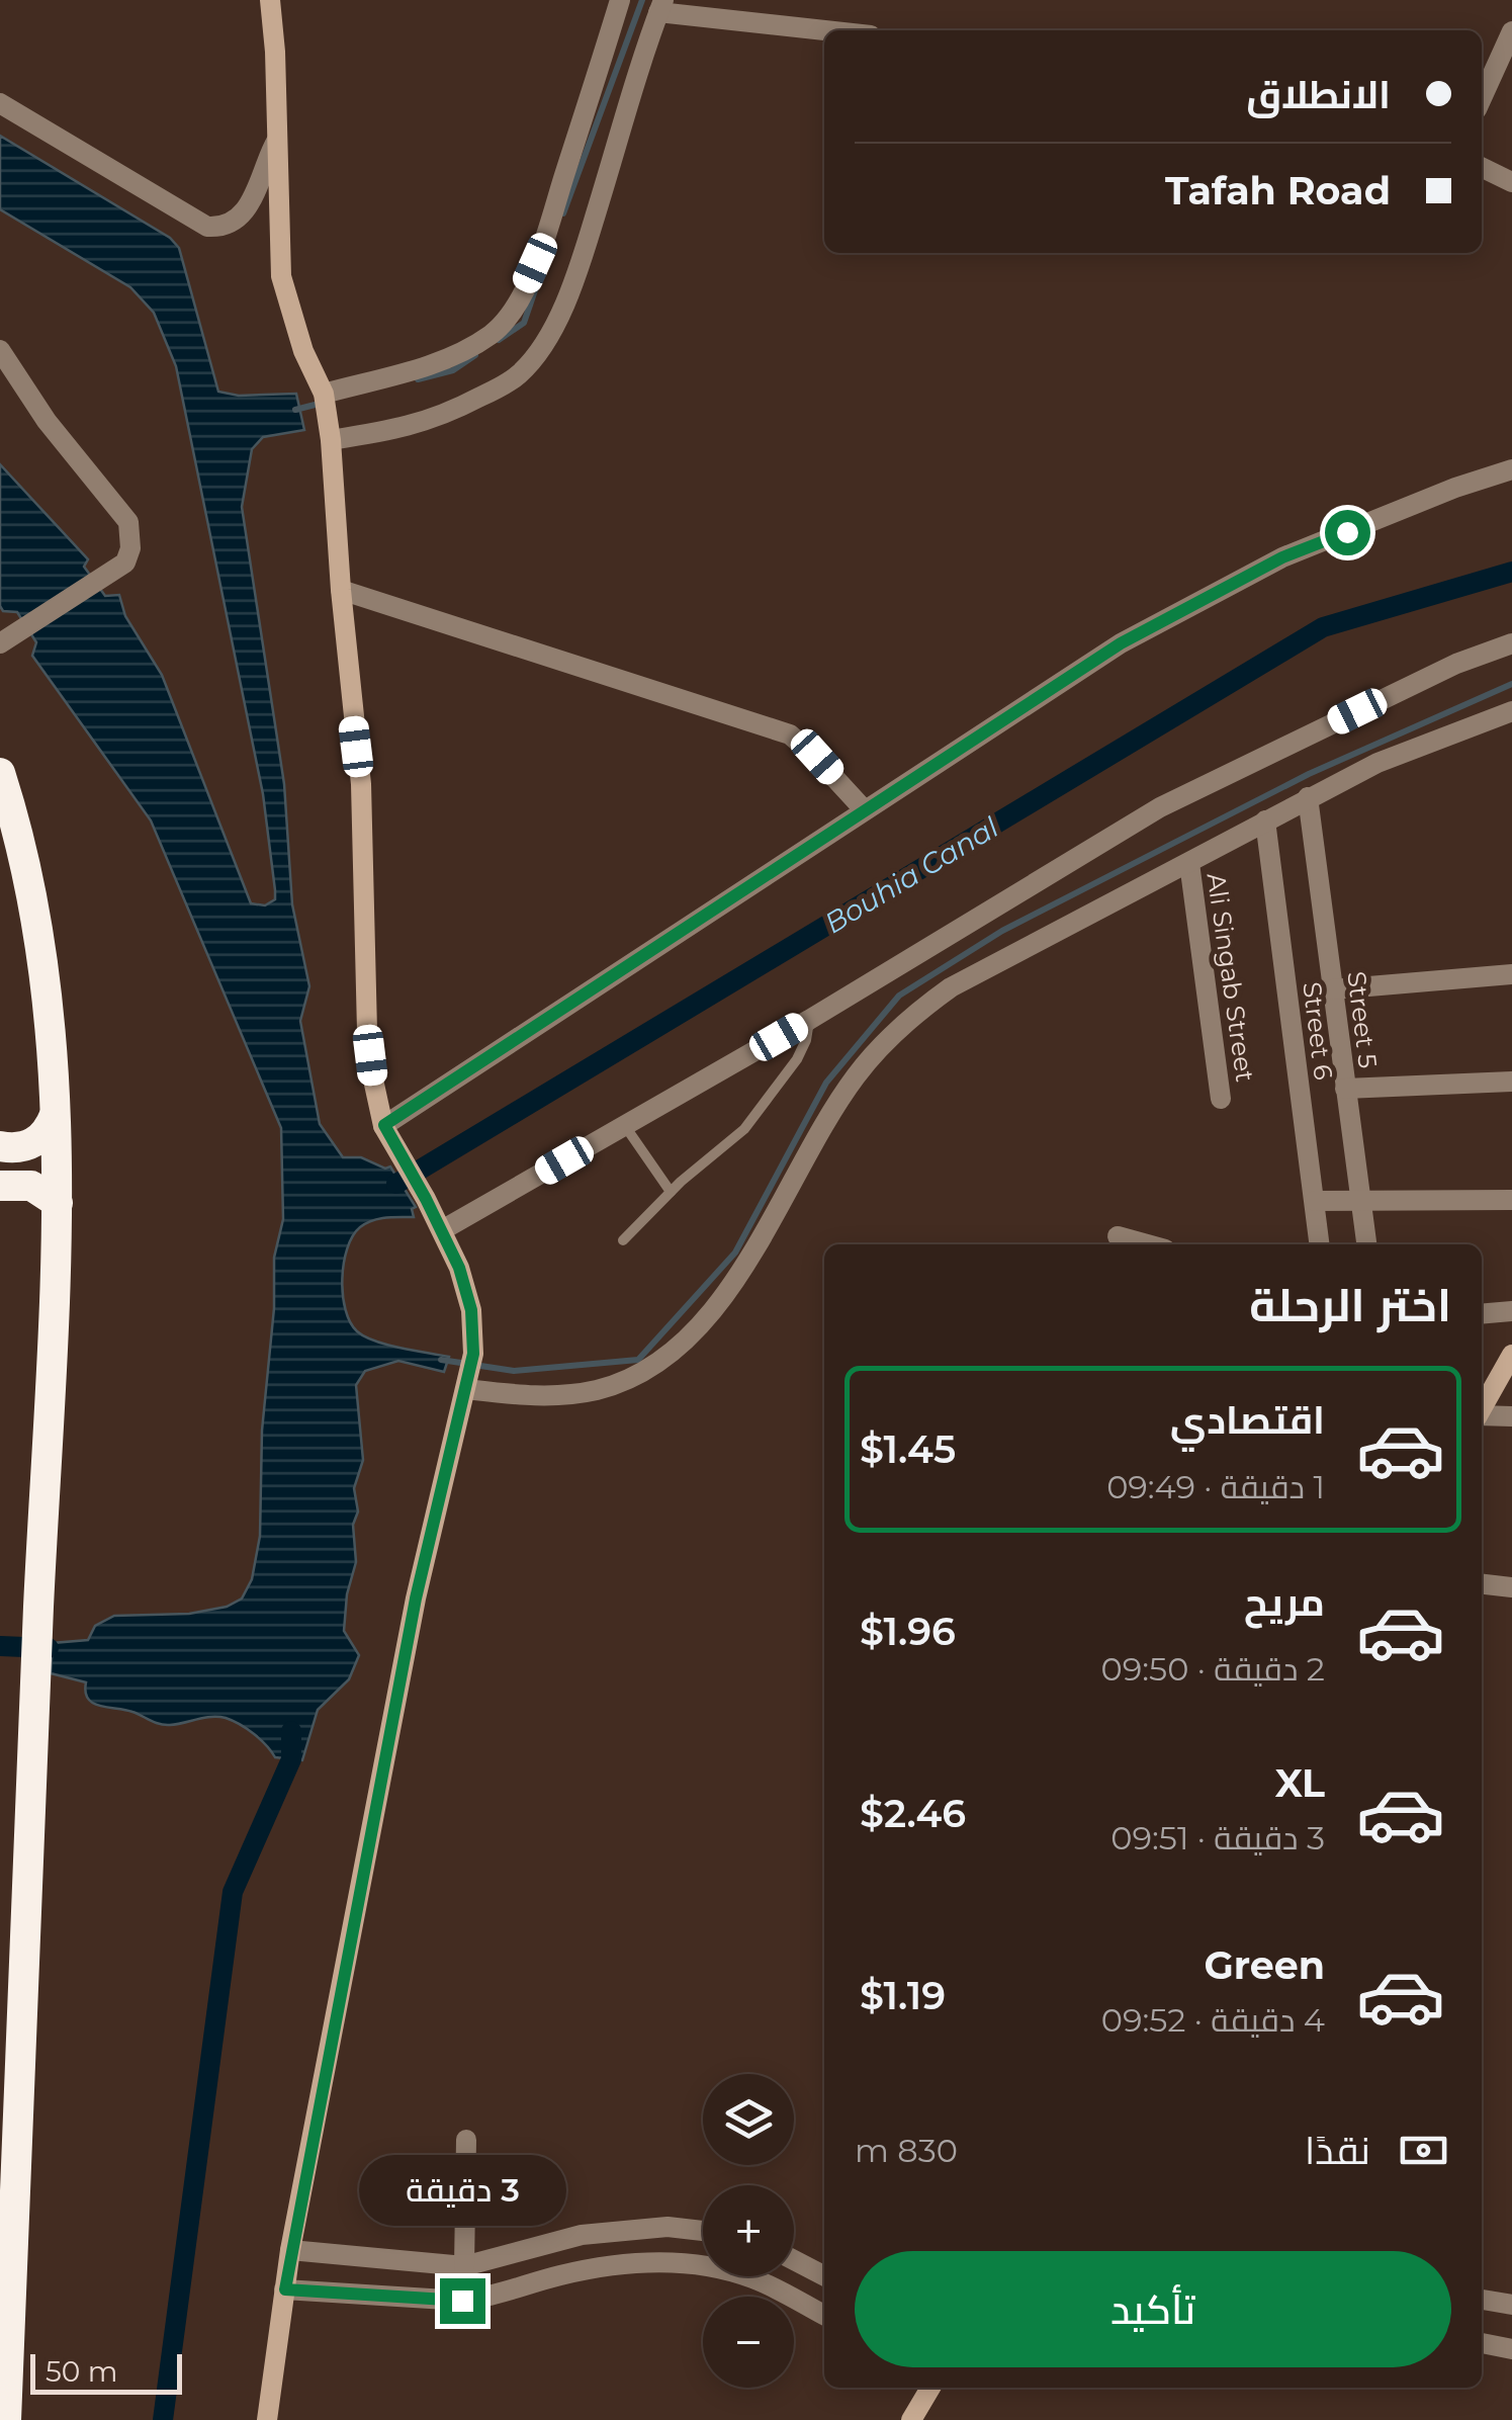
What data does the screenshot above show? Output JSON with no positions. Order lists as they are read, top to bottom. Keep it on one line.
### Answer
{"streets":{"street":["Ali Singab Street","Street 5","Street 6"]},"water":["Bouhia Canal"],"scale_bar":"50 m","page":{"banner":["الانطلاق","Tafah Road"],"heading":"اختر الرحلة","list":[{"name":"اقتصادي","note":"1 دقيقة · 09:49","value":"$1.45"},{"name":"مريح","note":"2 دقيقة · 09:50","value":"$1.96"},{"name":"XL","note":"3 دقيقة · 09:51","value":"$2.46"},{"name":"Green","note":"4 دقيقة · 09:52","value":"$1.19"}],"map_buttons":["+","−"],"pay":["نقدًا","830 m"],"bubble":"3 دقيقة","buttons":"تأكيد","scale":"50 m"}}
